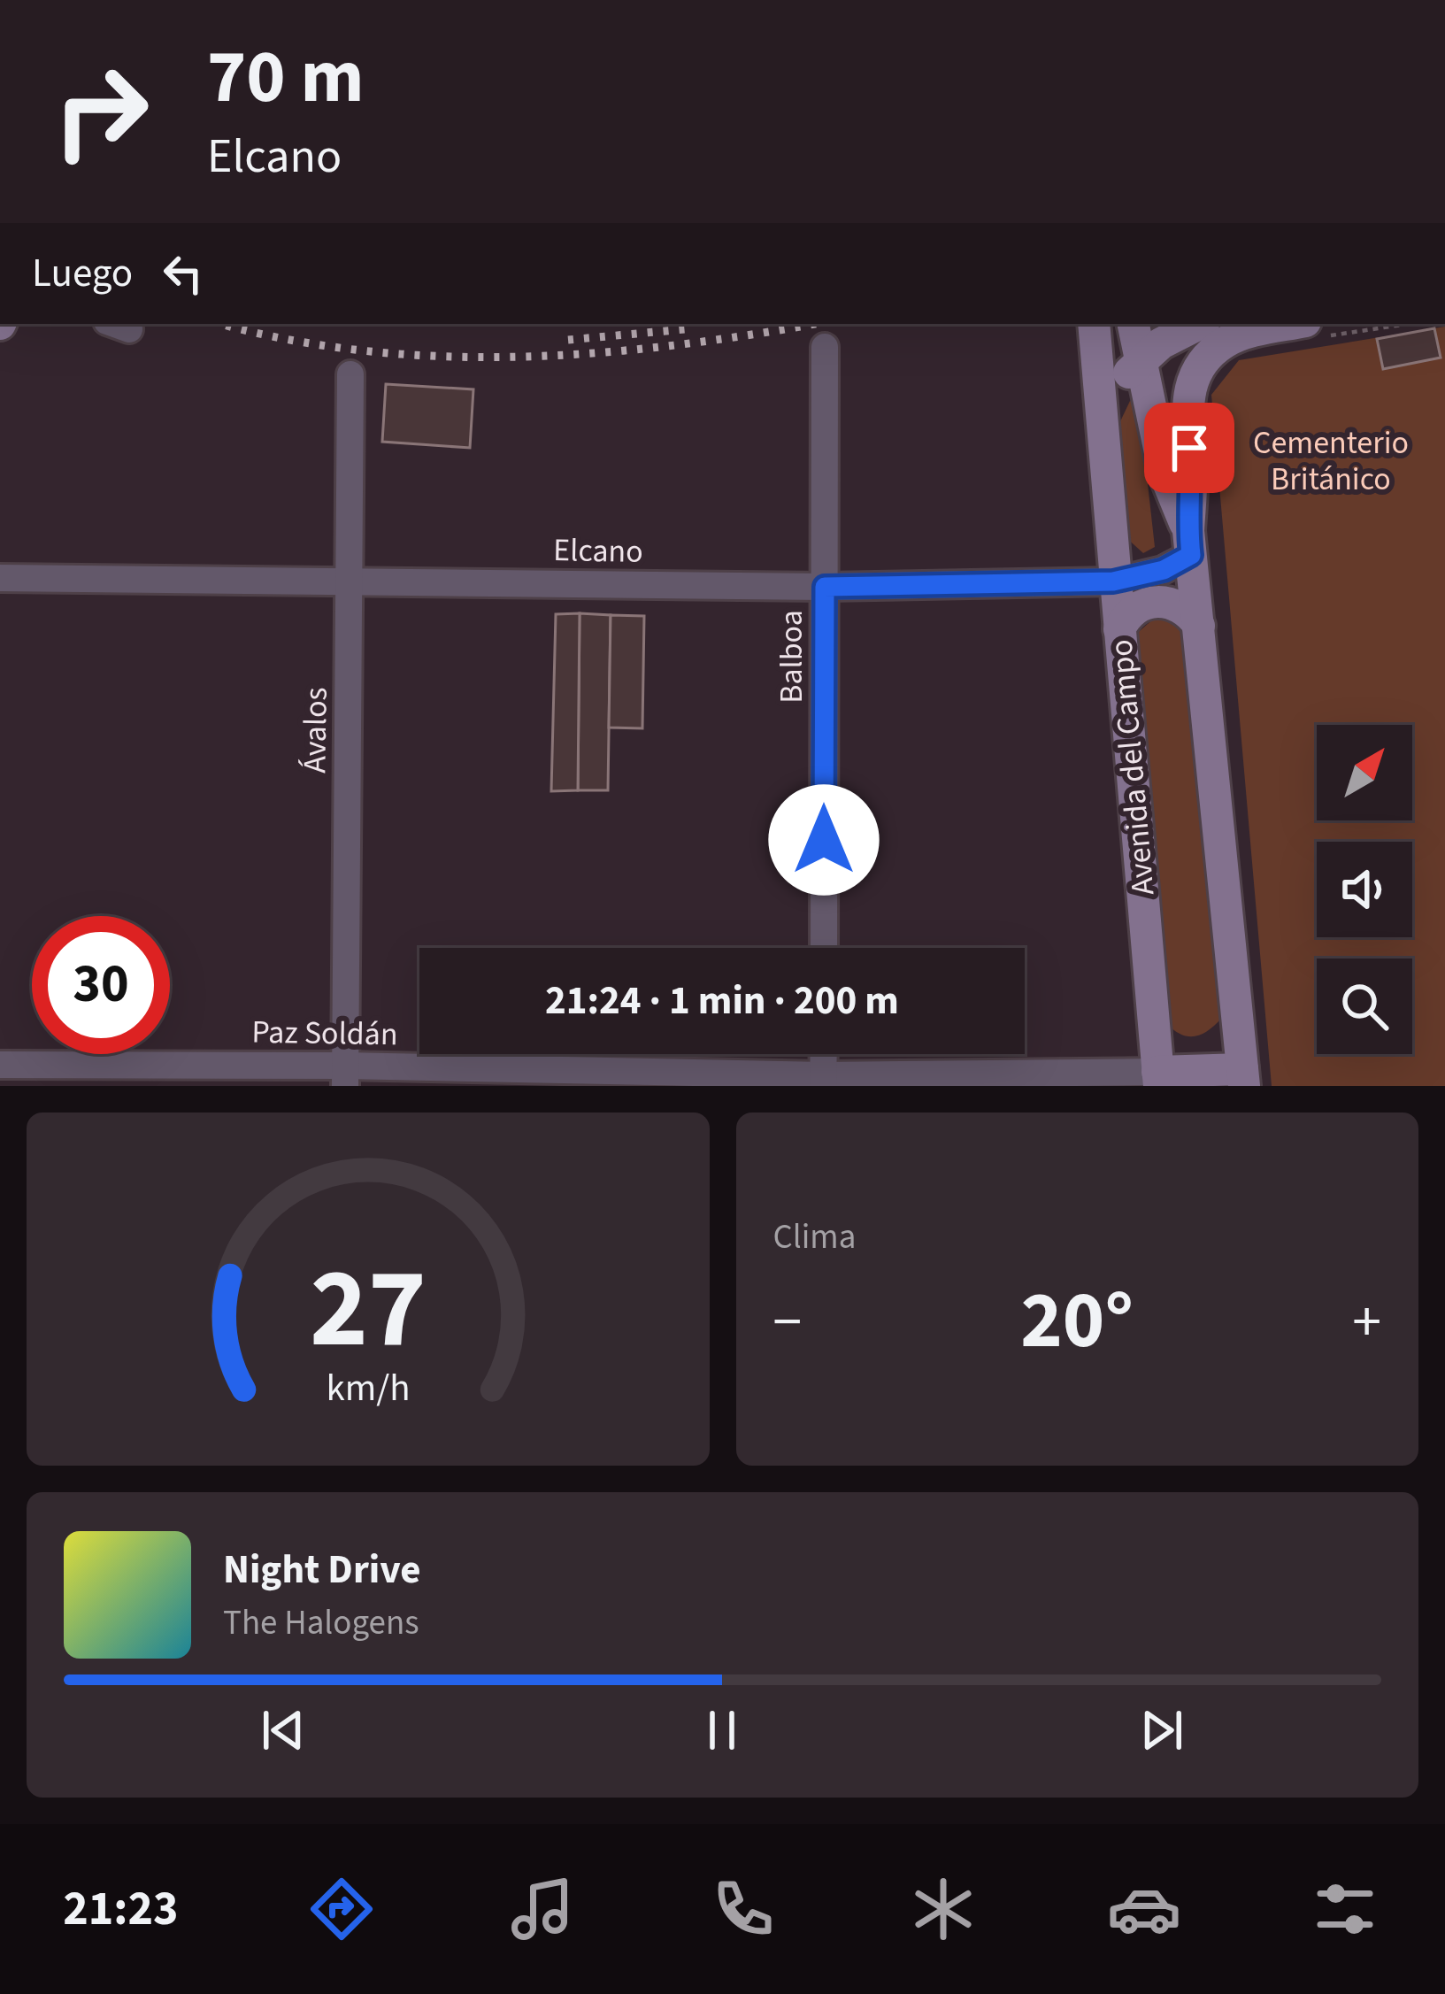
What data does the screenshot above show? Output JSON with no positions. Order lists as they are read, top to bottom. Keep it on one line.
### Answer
{"streets":{"main road":["Avenida del Campo"],"street":["Elcano","Balboa","Ávalos","Paz Soldán"]},"crossings":[["Elcano","Balboa"],["Elcano","Ávalos"],["Elcano","Avenida del Campo"],["Ávalos","Paz Soldán"],["Avenida del Campo","Paz Soldán"]],"parks":["Cementerio Británico"],"north":"top right","page":{"turn":["70 m","Elcano"],"then":"Luego","limit":"30","trip":"21:24 · 1 min · 200 m","tile":"Clima","heat":["−","20°","+"],"song":["Night Drive","The Halogens"],"tabs":"21:23","gauge":["27","km/h"]}}
